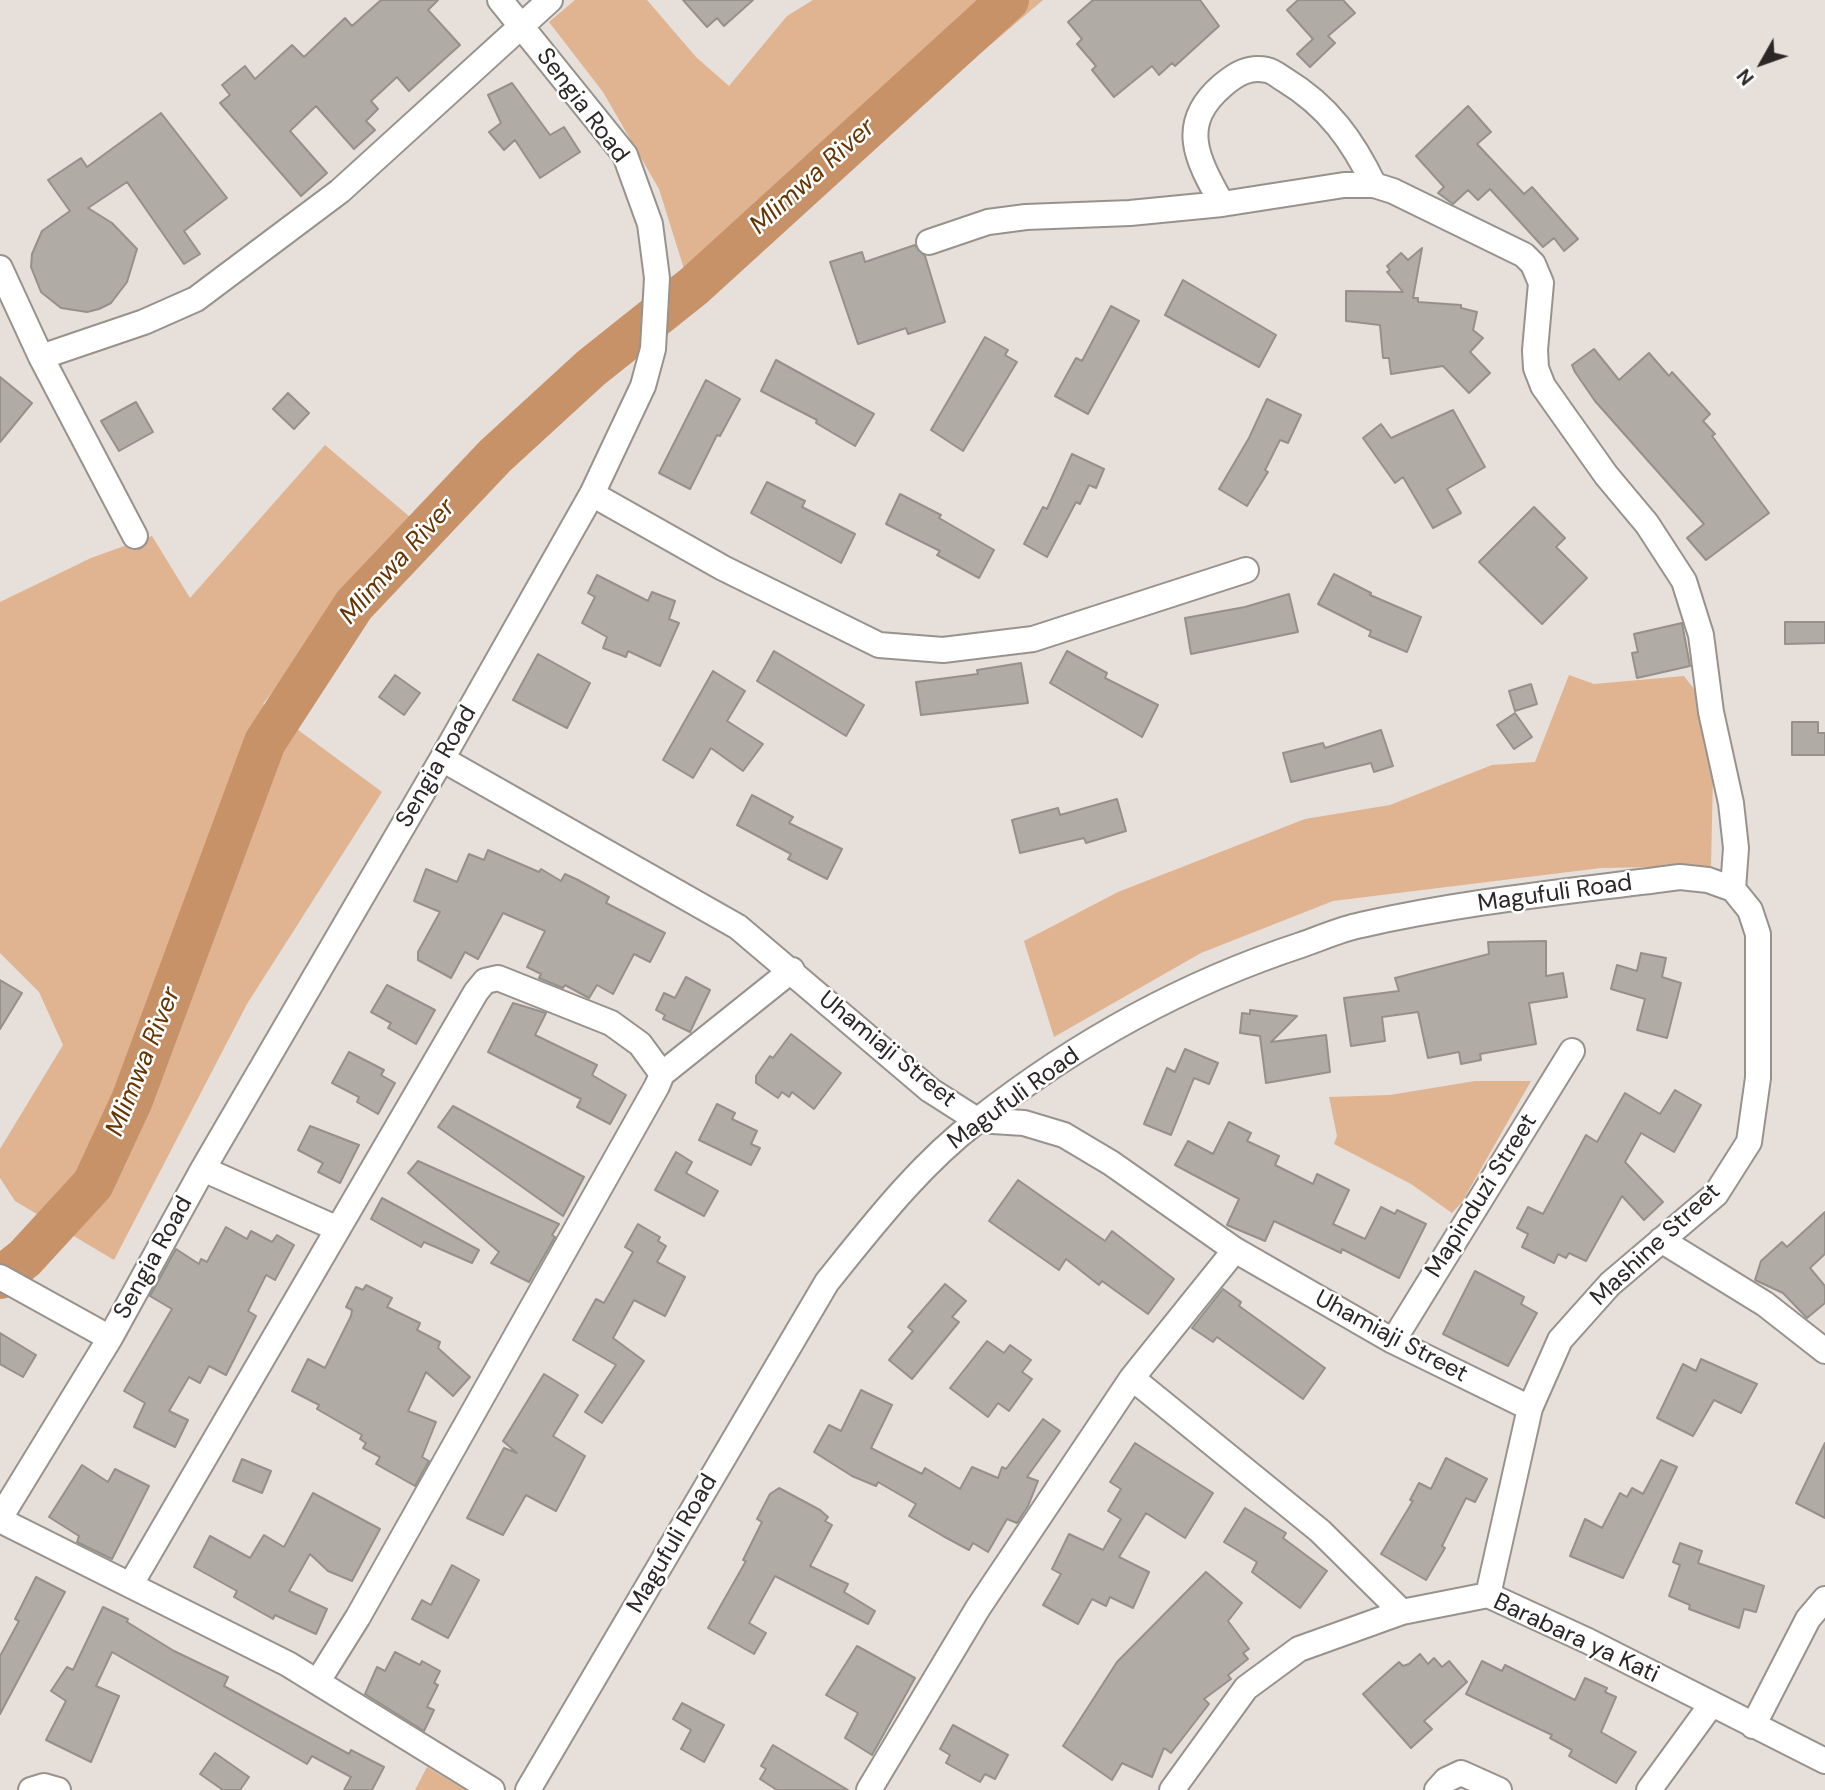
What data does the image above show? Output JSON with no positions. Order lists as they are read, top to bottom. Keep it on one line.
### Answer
{"streets":{"street":["Sengia Road","Magufuli Road","Uhamiaji Street","Mapinduzi Street","Mashine Street","Barabara ya Kati"]},"crossings":[["Sengia Road","Uhamiaji Street"],["Magufuli Road","Uhamiaji Street"],["Magufuli Road","Mashine Street"],["Uhamiaji Street","Mapinduzi Street"],["Uhamiaji Street","Mashine Street"],["Mashine Street","Barabara ya Kati"]],"water":["Mlimwa River"],"north":"bottom left"}
